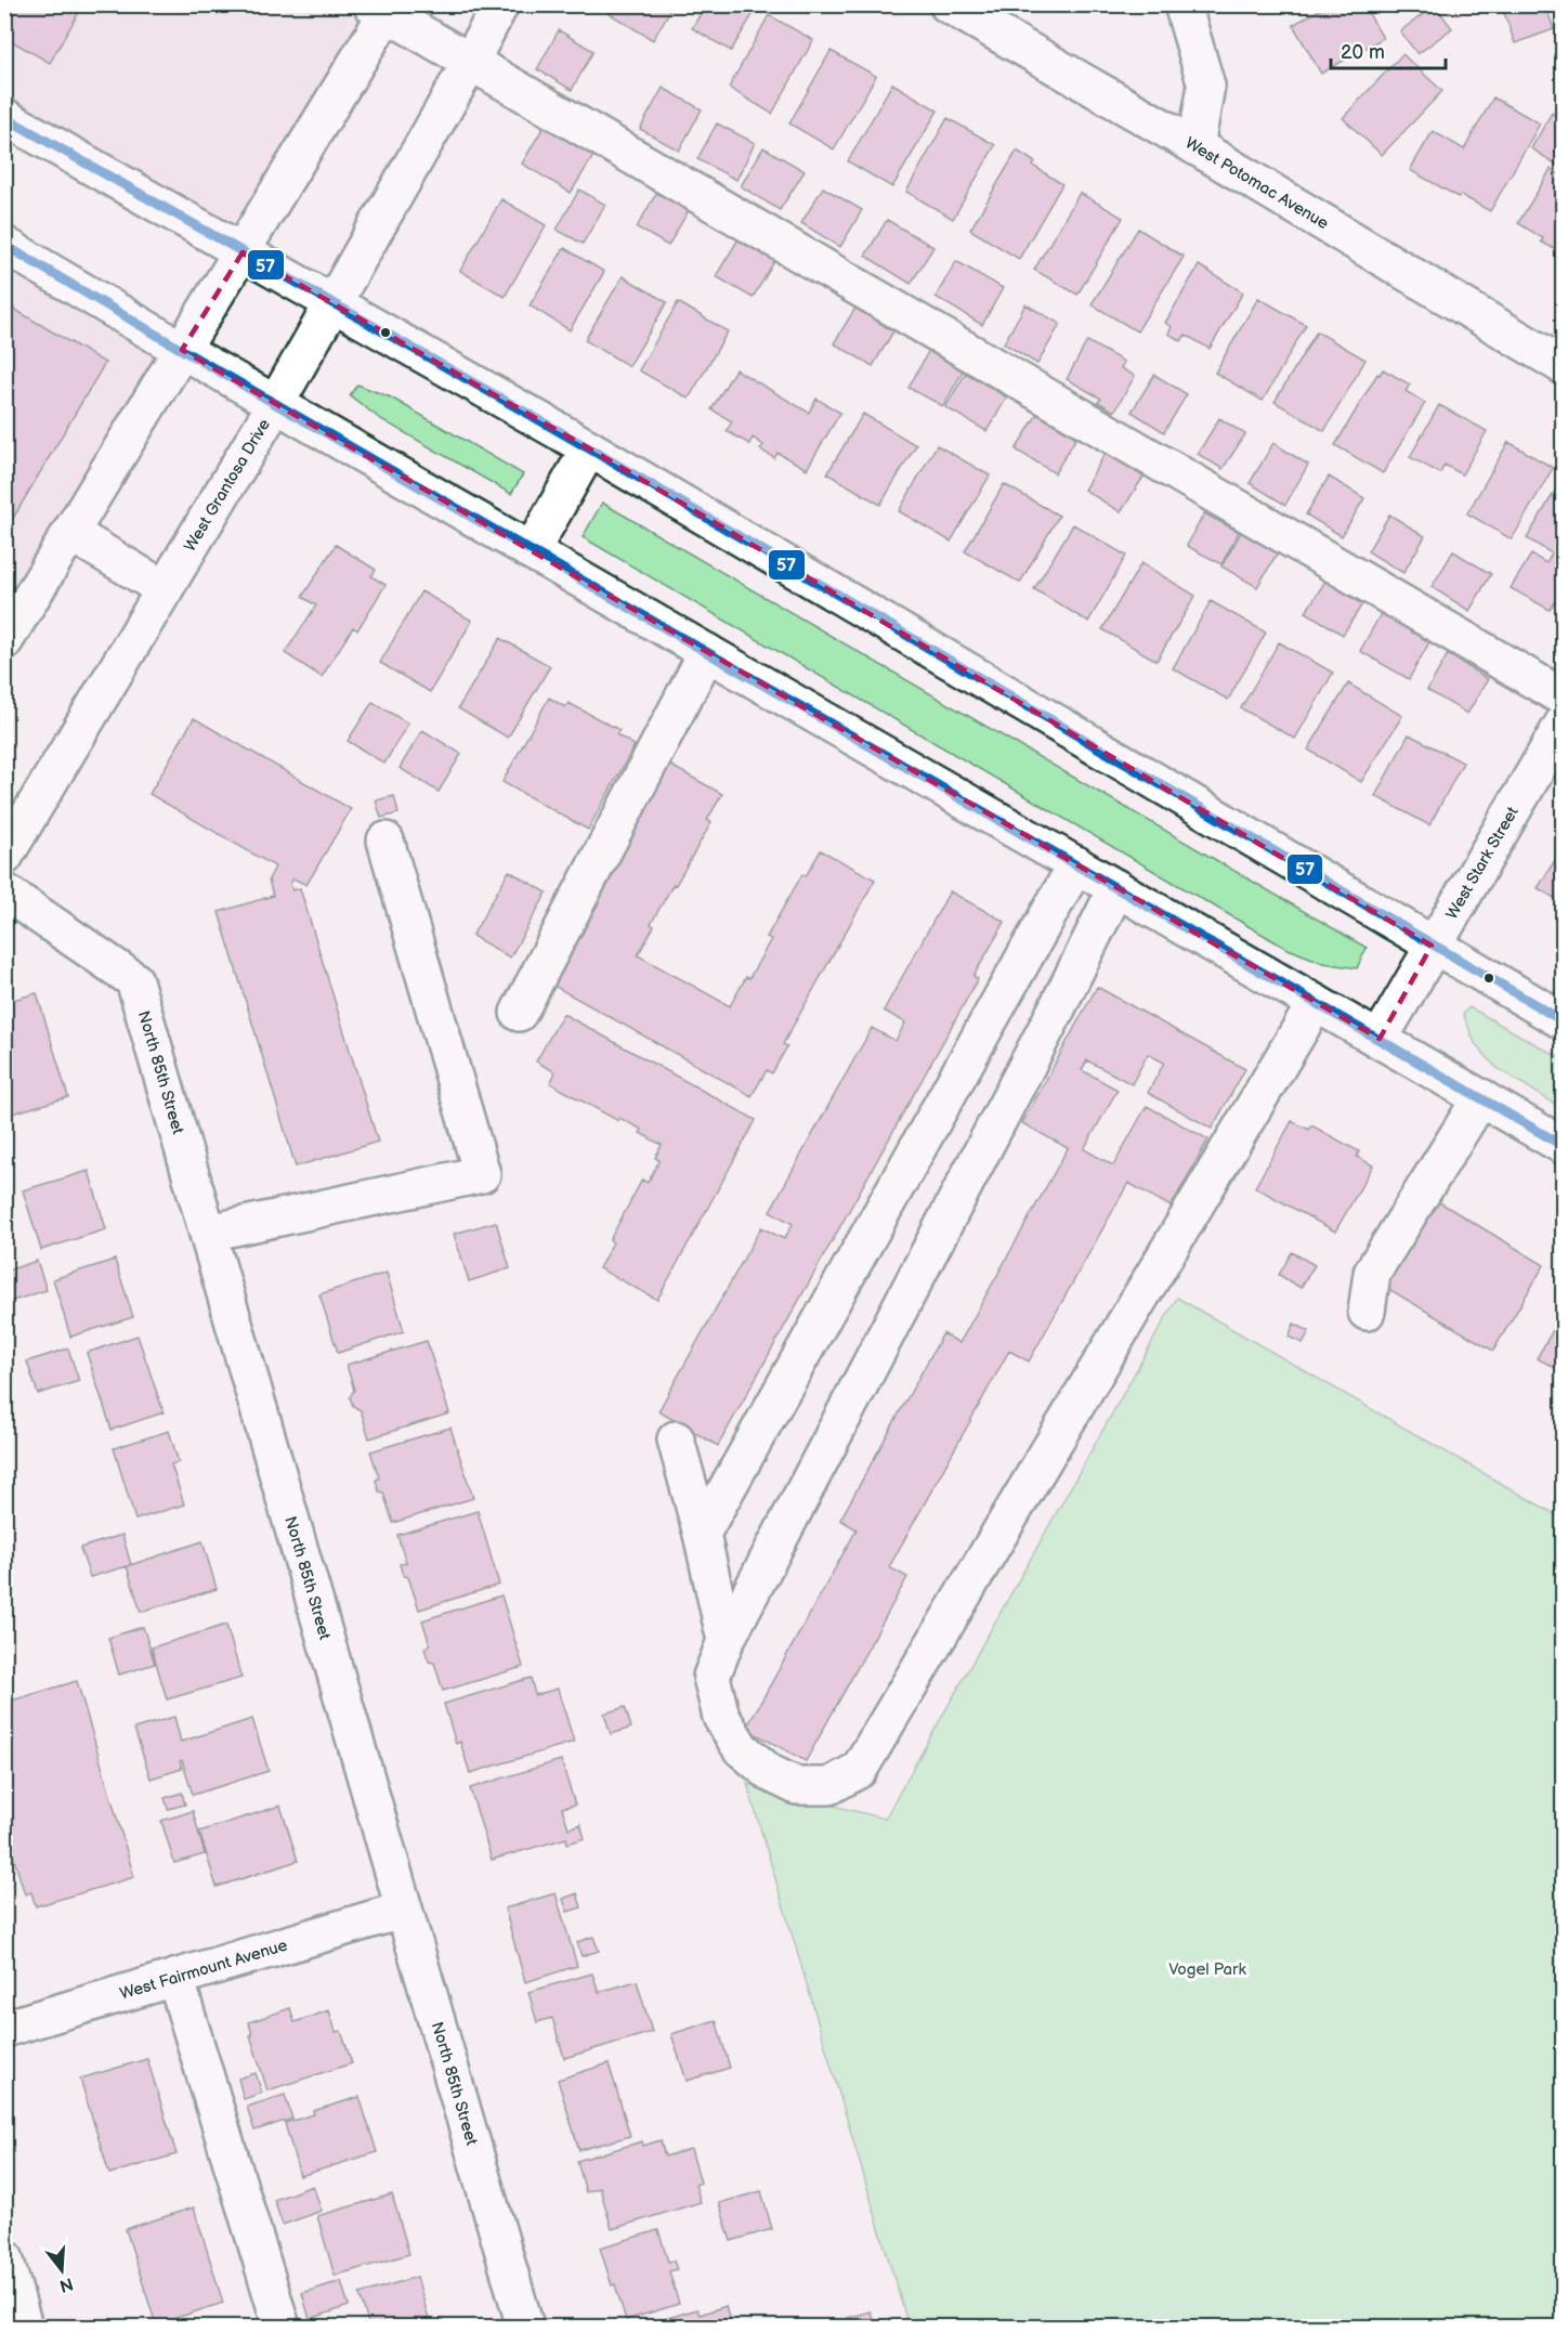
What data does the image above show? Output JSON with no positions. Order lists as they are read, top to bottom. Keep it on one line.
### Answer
{"streets":{"street":["West Potomac Avenue","West Grantosa Drive","West Stark Street","North 85th Street","West Fairmount Avenue"]},"crossings":[["North 85th Street","West Fairmount Avenue"]],"parks":["Vogel Park"],"lines":["transit line 57"],"scale_bar":"20 m","north":"bottom"}
